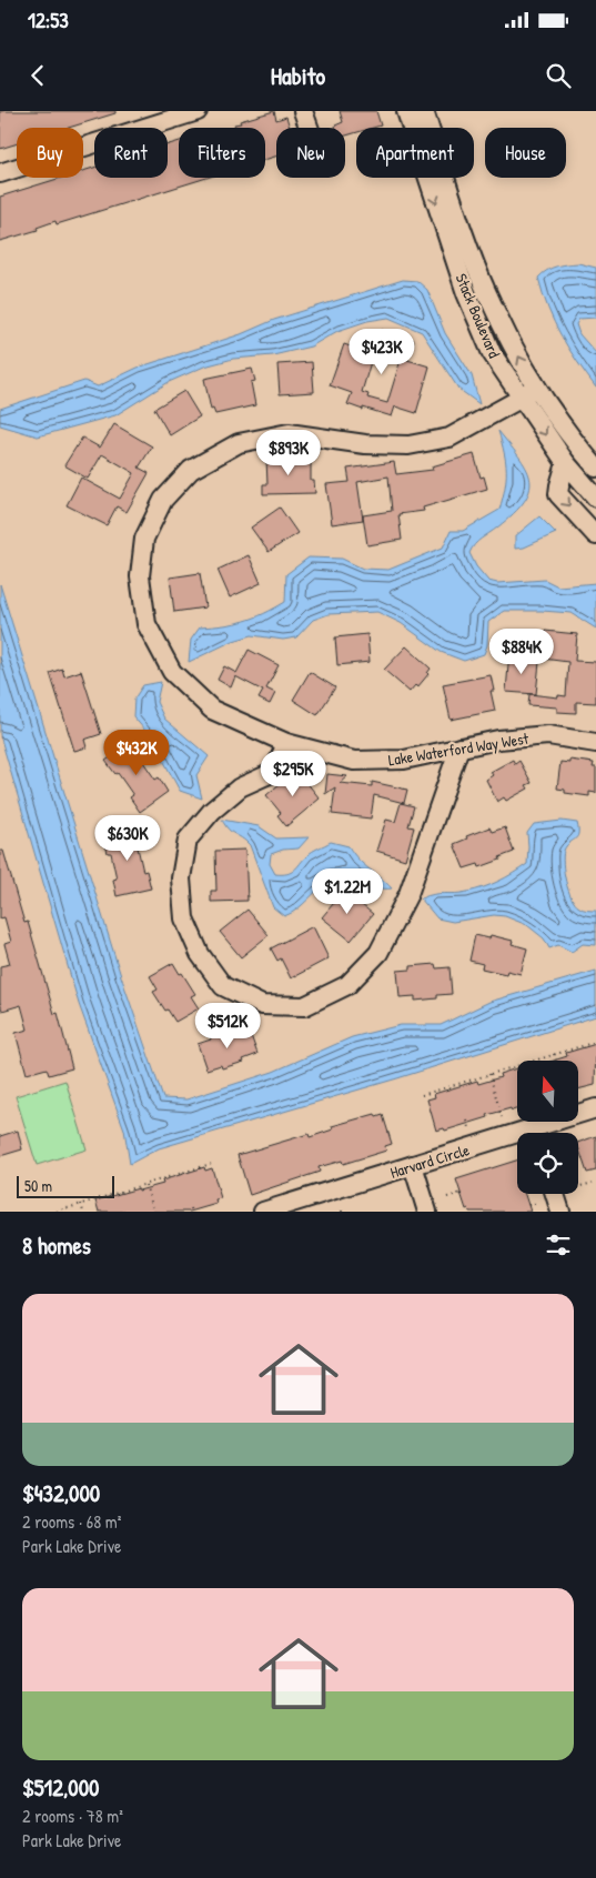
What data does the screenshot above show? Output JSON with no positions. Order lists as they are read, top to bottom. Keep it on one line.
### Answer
{"streets":{"street":["Stack Boulevard","Lake Waterford Way West","Harvard Circle"]},"crossings":[["Stack Boulevard","Lake Waterford Way West"]],"scale_bar":"50 m","north":"top","page":{"status":"12:53","header":"Habito","chip":["Buy","Rent","Filters","New","Apartment","House"],"price":["$423K","$893K","$884K","$432K","$295K","$630K","$1.22M","$512K"],"scale":"50 m","heading":"8 homes","list":[{"name":"$432,000","note":"2 rooms · 68 m² · Park Lake Drive"},{"name":"$512,000","note":"2 rooms · 78 m² · Park Lake Drive"}]}}
